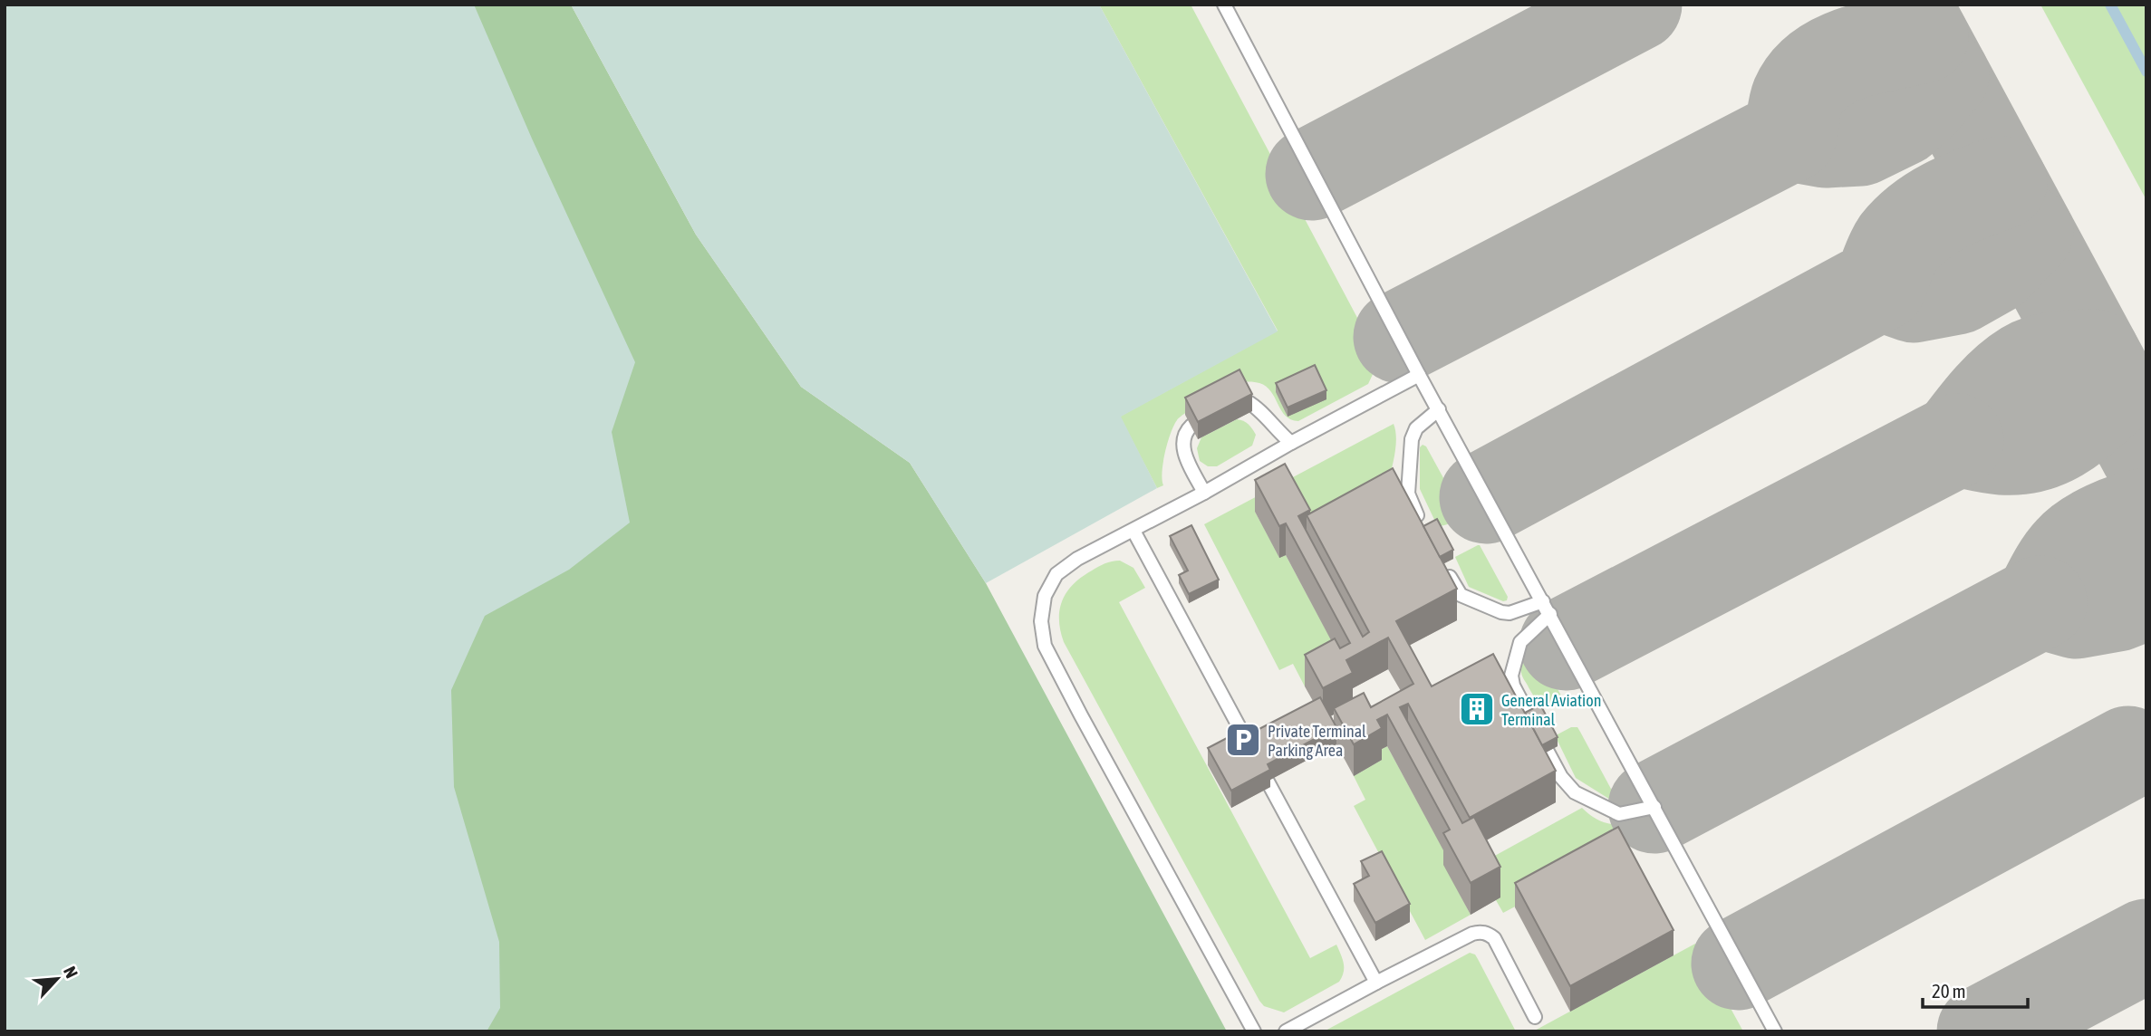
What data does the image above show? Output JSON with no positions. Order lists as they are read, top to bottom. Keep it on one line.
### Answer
{"places":{"building":["General Aviation Terminal"],"parking":["Private Terminal Parking Area"]},"scale_bar":"20 m","north":"top right"}
